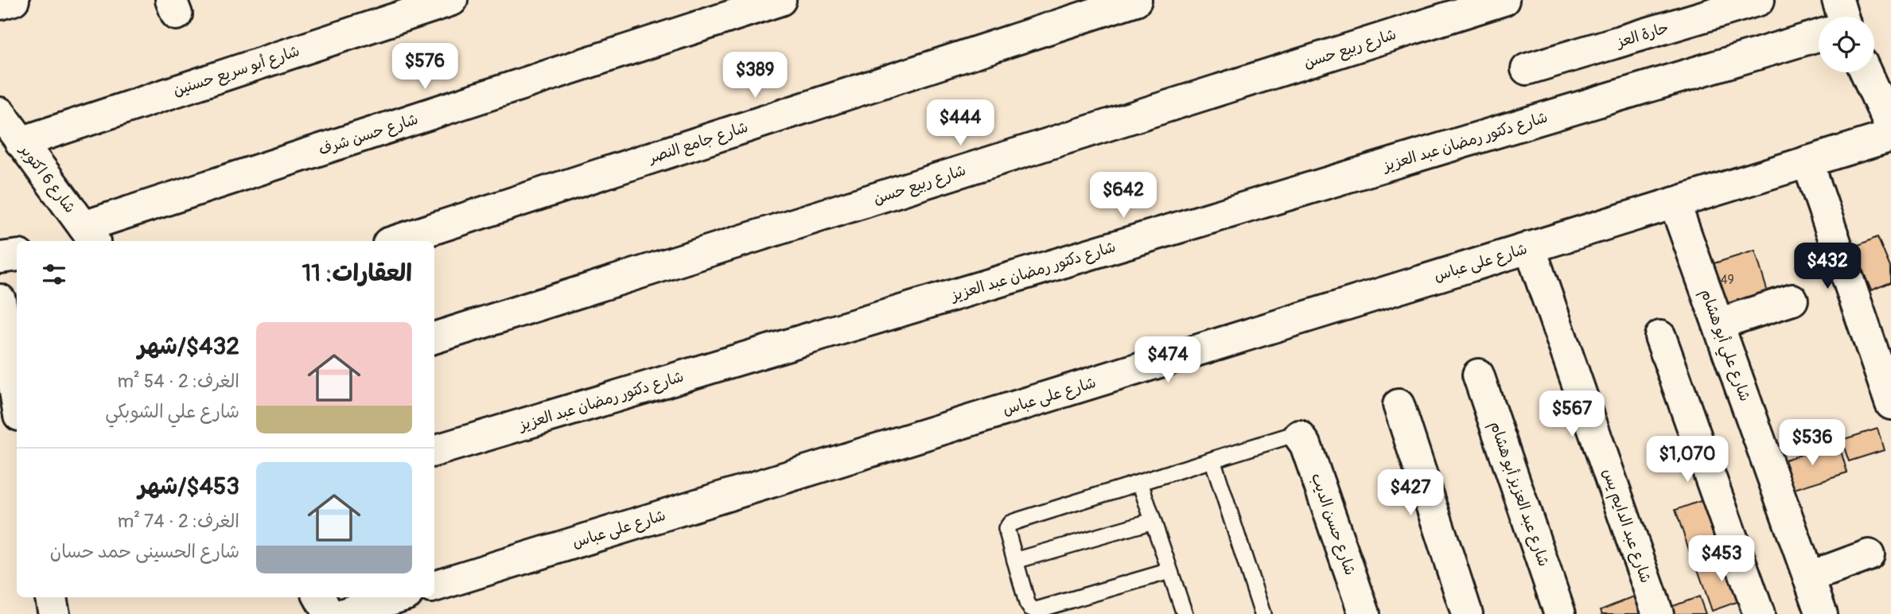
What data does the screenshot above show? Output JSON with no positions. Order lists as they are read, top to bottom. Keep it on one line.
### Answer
{"streets":{"street":["حارة العز","شارع ربيع حسن","شارع أبو سريع حسنين","شارع حسن شرف","شارع دكتور رمضان عبد العزيز","شارع جامع النصر","شارع 6 اكتوبر","شارع على عباس","شارع علي أبو هشام","شارع عبد العزيز أبو هشام","شارع حسن الديب","شارع عبد الدايم يس"]},"crossings":[["شارع أبو سريع حسنين","شارع 6 اكتوبر"],["شارع حسن شرف","شارع 6 اكتوبر"],["شارع على عباس","شارع علي أبو هشام"],["شارع على عباس","شارع عبد الدايم يس"]],"house_numbers":["49"],"page":{"price":["$576","$389","$444","$642","$432","$474","$567","$536","$1,070","$427","$453"],"heading":"العقارات: 11","list":[{"name":"$432/شهر","note":"الغرف: 2 · 54 m² · شارع علي الشوبكي"},{"name":"$453/شهر","note":"الغرف: 2 · 74 m² · شارع الحسينى حمد حسان"}]}}
